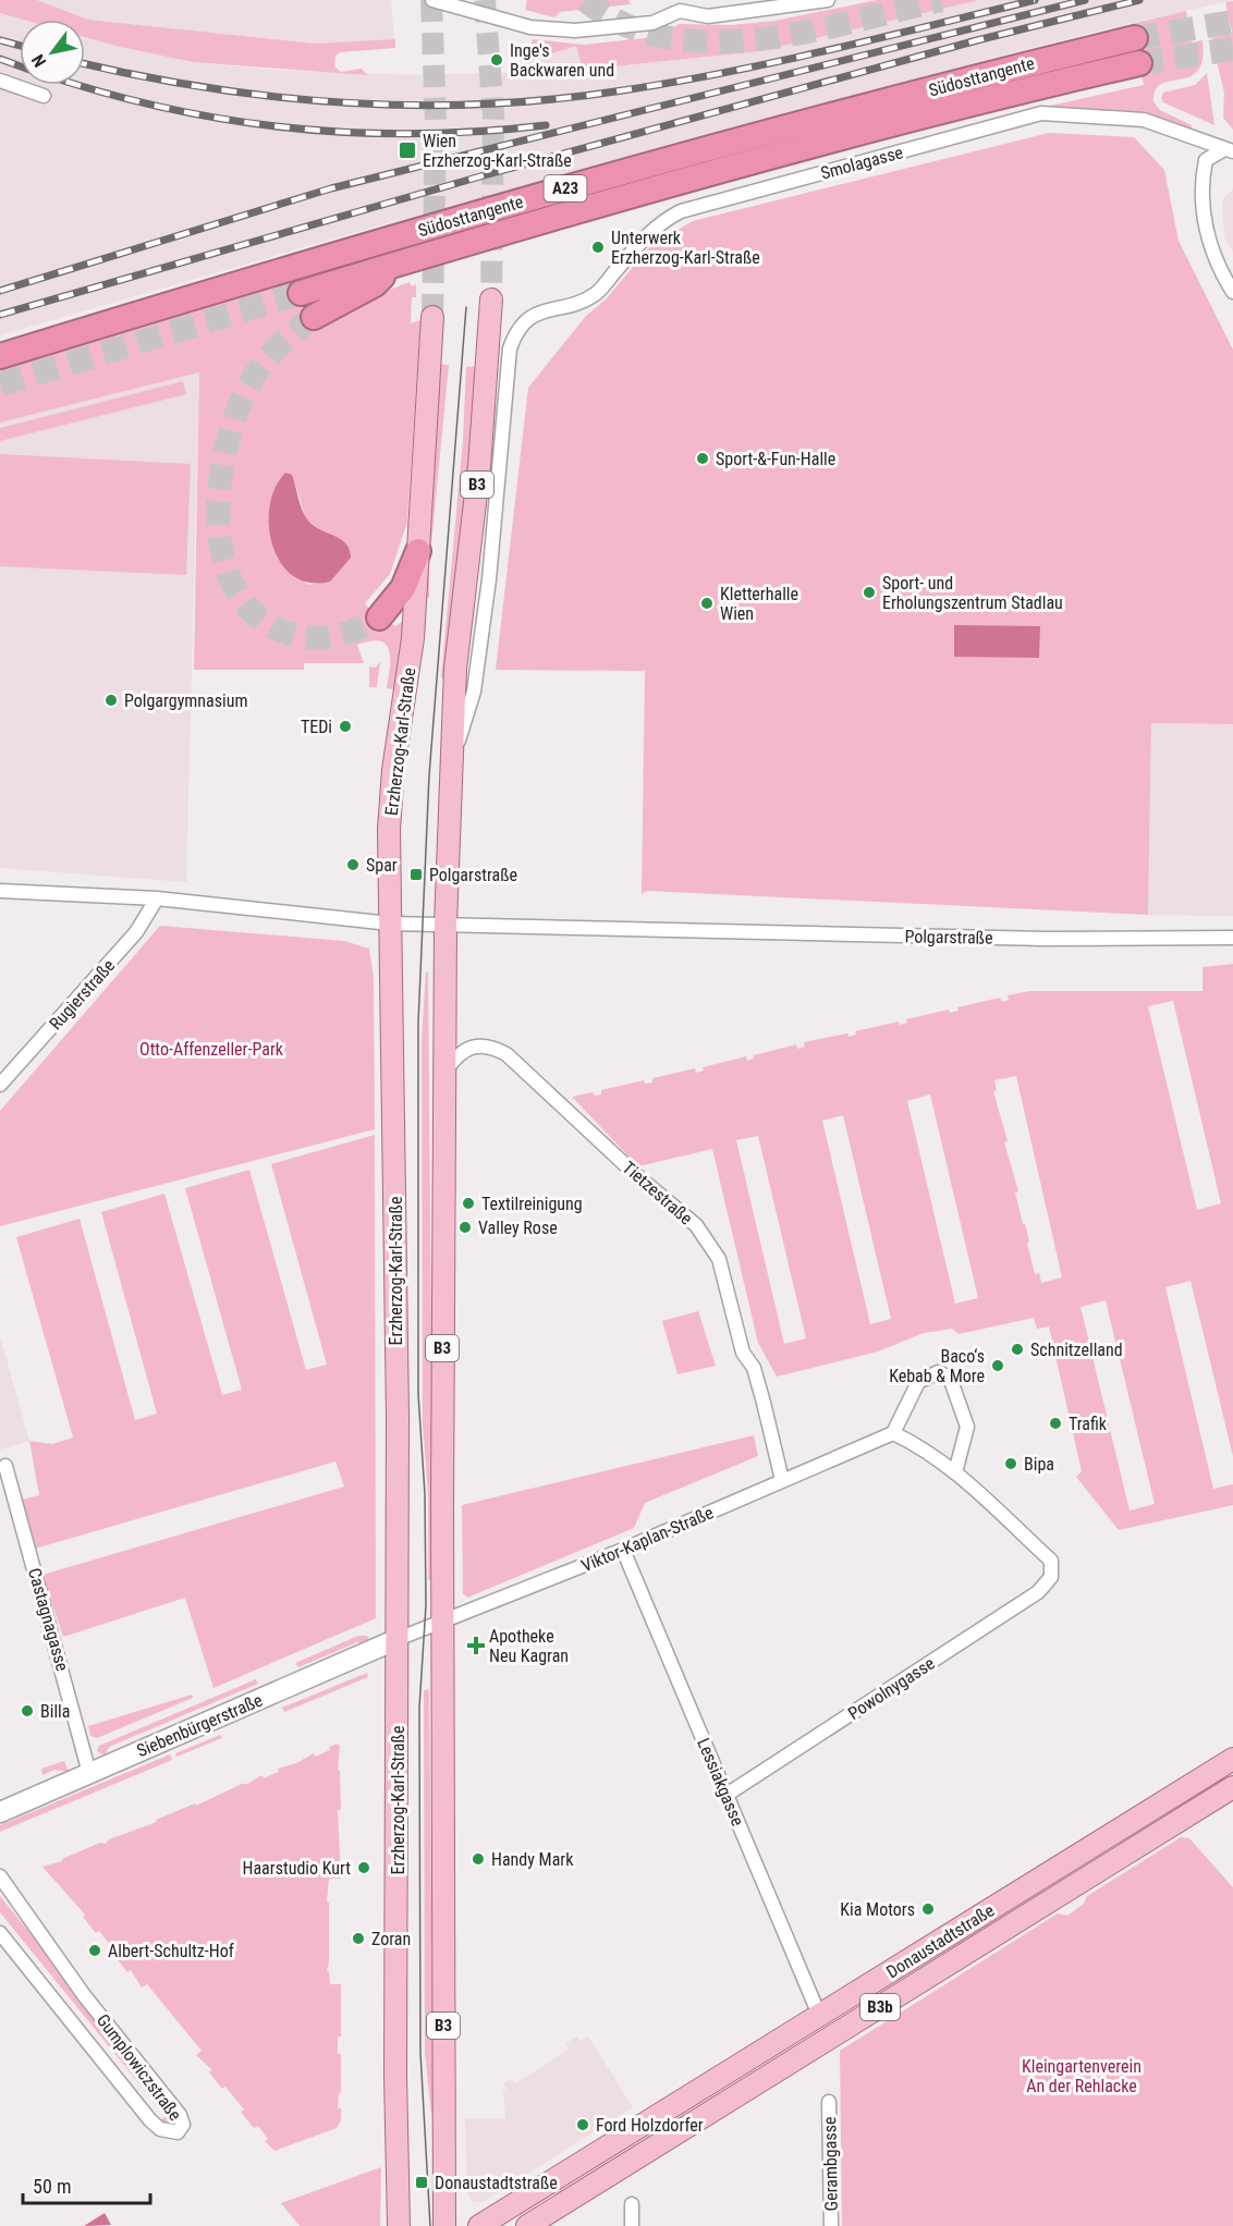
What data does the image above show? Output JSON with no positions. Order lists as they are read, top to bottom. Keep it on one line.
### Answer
{"streets":{"highway":["Südosttangente","A23"],"main road":["B3","Erzherzog-Karl-Straße","Donaustadtstraße","B3b"],"street":["Smolagasse","Polgarstraße","Rugierstraße","Tietzestraße","Viktor-Kaplan-Straße","Castagnagasse","Powolnygasse","Siebenbürgerstraße","Lessiakgasse","Gumplowiczstraße","Gerambgasse"]},"crossings":[["Smolagasse","B3"],["B3","Polgarstraße"],["B3","Tietzestraße"],["B3","Viktor-Kaplan-Straße"],["Erzherzog-Karl-Straße","Polgarstraße"],["Erzherzog-Karl-Straße","Viktor-Kaplan-Straße"],["Erzherzog-Karl-Straße","Siebenbürgerstraße"],["Polgarstraße","Rugierstraße"],["Tietzestraße","Viktor-Kaplan-Straße"],["Viktor-Kaplan-Straße","Siebenbürgerstraße"],["Viktor-Kaplan-Straße","Lessiakgasse"],["Castagnagasse","Siebenbürgerstraße"],["Powolnygasse","Lessiakgasse"],["Lessiakgasse","Donaustadtstraße"]],"parks":["Otto-Affenzeller-Park","Kleingartenverein An der Rehlacke"],"places":{"other":["Inge's Backwaren und","Unterwerk Erzherzog-Karl-Straße","Sport-&-Fun-Halle","Sport- und Erholungszentrum Stadlau","Kletterhalle Wien","Polgargymnasium","TEDi","Spar","Textilreinigung","Valley Rose","Schnitzelland","Baco‘s Kebab & More","Trafik","Bipa","Billa","Handy Mark","Haarstudio Kurt","Kia Motors","Zoran","Albert-Schultz-Hof","Ford Holzdorfer"],"transit":["Wien Erzherzog-Karl-Straße","Polgarstraße","Donaustadtstraße"],"health":["Apotheke Neu Kagran"]},"scale_bar":"50 m","north":"bottom left"}
